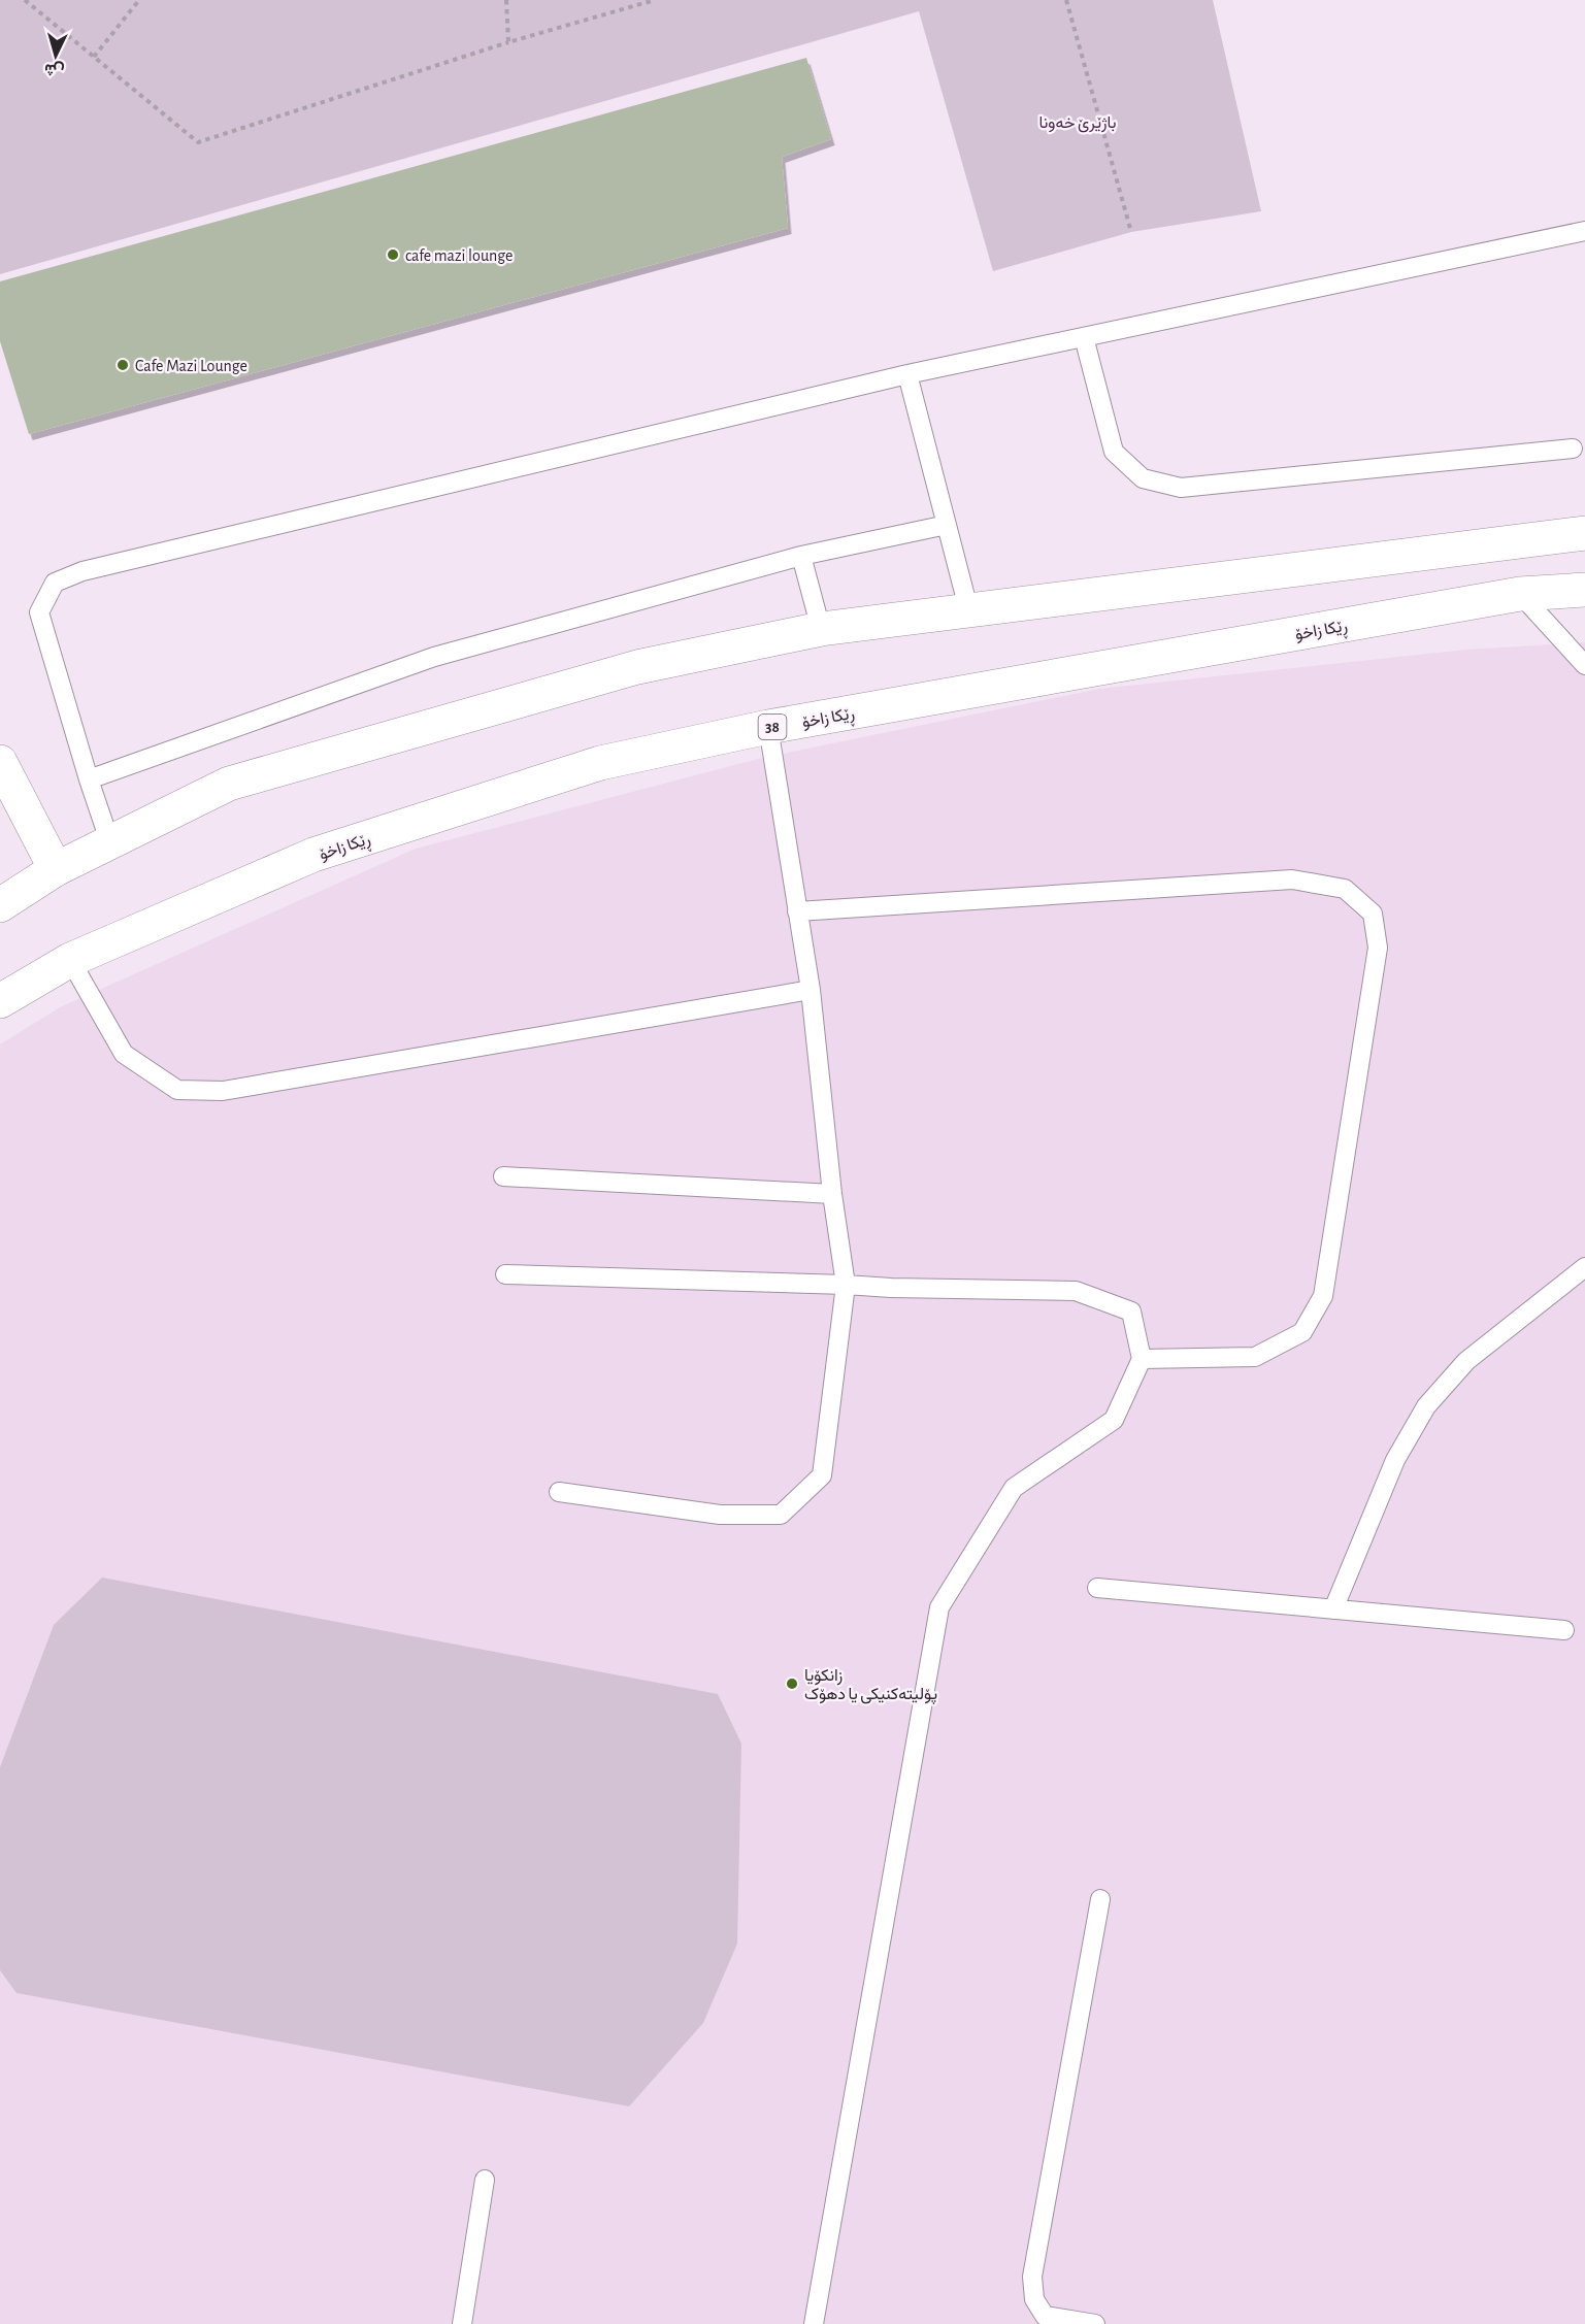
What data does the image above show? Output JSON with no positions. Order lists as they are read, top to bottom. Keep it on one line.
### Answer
{"streets":{"main road":["ڕێکا زاخۆ","38"]},"parks":["باژێرێ خه‌ونا"],"places":["cafe mazi lounge","Cafe Mazi Lounge","زانکۆیا پۆلیتەکنیکی یا دهۆک"],"north":"bottom"}
